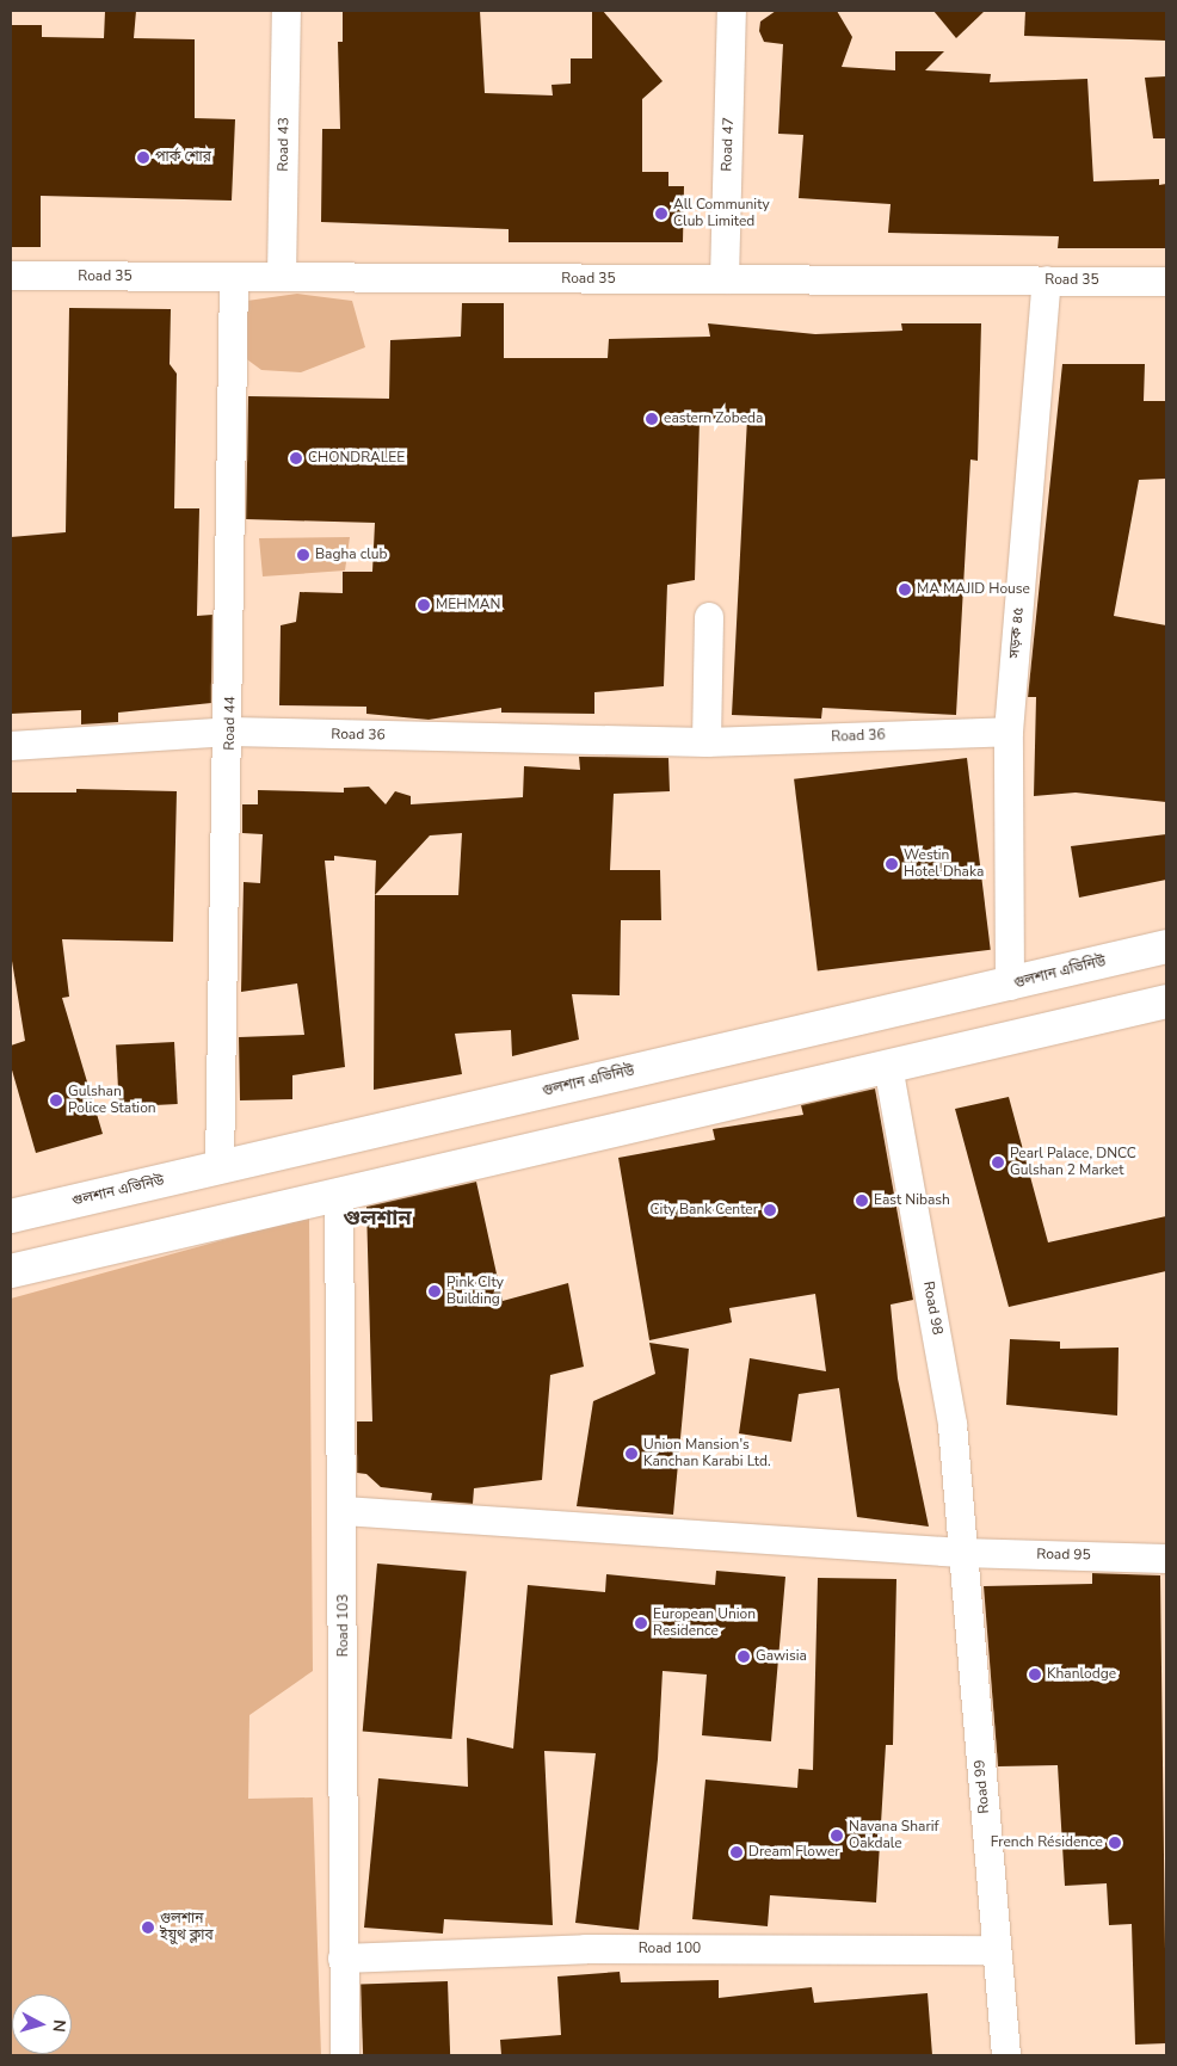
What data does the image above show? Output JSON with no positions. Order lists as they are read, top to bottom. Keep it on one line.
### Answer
{"streets":{"main road":["গুলশান এভিনিউ"],"street":["Road 43","Road 47","Road 35","সড়ক ৪৫","Road 44","Road 36","Road 98","Road 95","Road 103","Road 99","Road 100"]},"crossings":[["Road 43","Road 35"],["Road 47","Road 35"],["Road 35","সড়ক ৪৫"],["Road 35","Road 44"],["সড়ক ৪৫","Road 36"],["সড়ক ৪৫","গুলশান এভিনিউ"],["Road 44","Road 36"],["Road 44","গুলশান এভিনিউ"],["Road 98","Road 95"],["Road 98","Road 99"],["Road 95","Road 103"],["Road 95","Road 99"],["Road 103","Road 100"],["Road 99","Road 100"]],"districts":["গুলশান"],"places":["পার্ক শোর","All Community Club Limited","eastern Zobeda","CHONDRALEE","Bagha club","MA MAJID House","MEHMAN","Westin Hotel Dhaka","Gulshan Police Station","Pearl Palace, DNCC Gulshan 2 Market","East Nibash","City Bank Center","Pink CIty Building","Union Mansion's Kanchan Karabi Ltd.","European Union Residence","Gawisia","Khanlodge","Navana Sharif Oakdale","French Résidence","Dream Flower","গুলশান ইয়ুথ ক্লাব"],"north":"right"}
